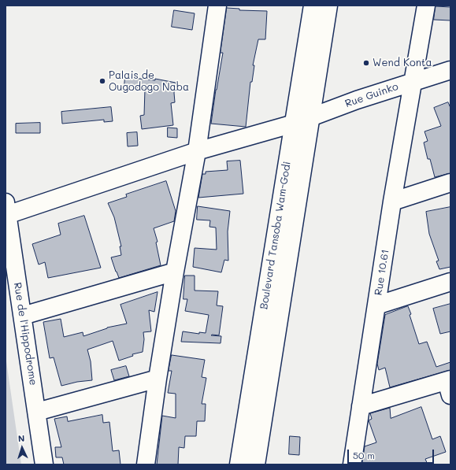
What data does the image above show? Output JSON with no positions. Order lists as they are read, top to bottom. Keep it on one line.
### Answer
{"streets":{"street":["Rue Guinko","Boulevard Tansoba Wam-Godi","Rue 10.61","Rue de l'Hippodrome"]},"crossings":[["Rue Guinko","Boulevard Tansoba Wam-Godi"],["Rue Guinko","Rue 10.61"],["Rue Guinko","Rue de l'Hippodrome"]],"places":["Wend Konta","Palais de Ougodogo Naba"],"scale_bar":"50 m","north":"top"}
